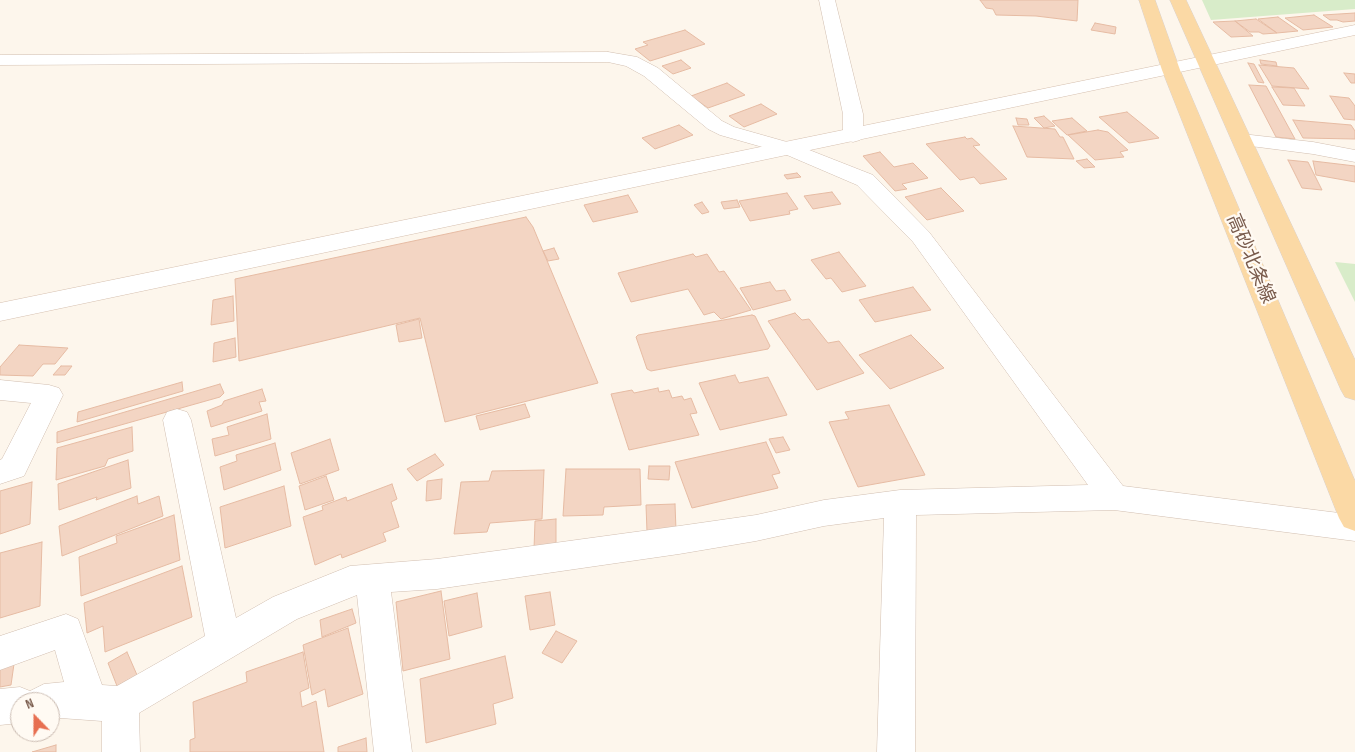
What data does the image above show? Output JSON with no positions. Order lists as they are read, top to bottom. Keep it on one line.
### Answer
{"streets":{"main road":["高砂北条線"]},"north":"top"}
